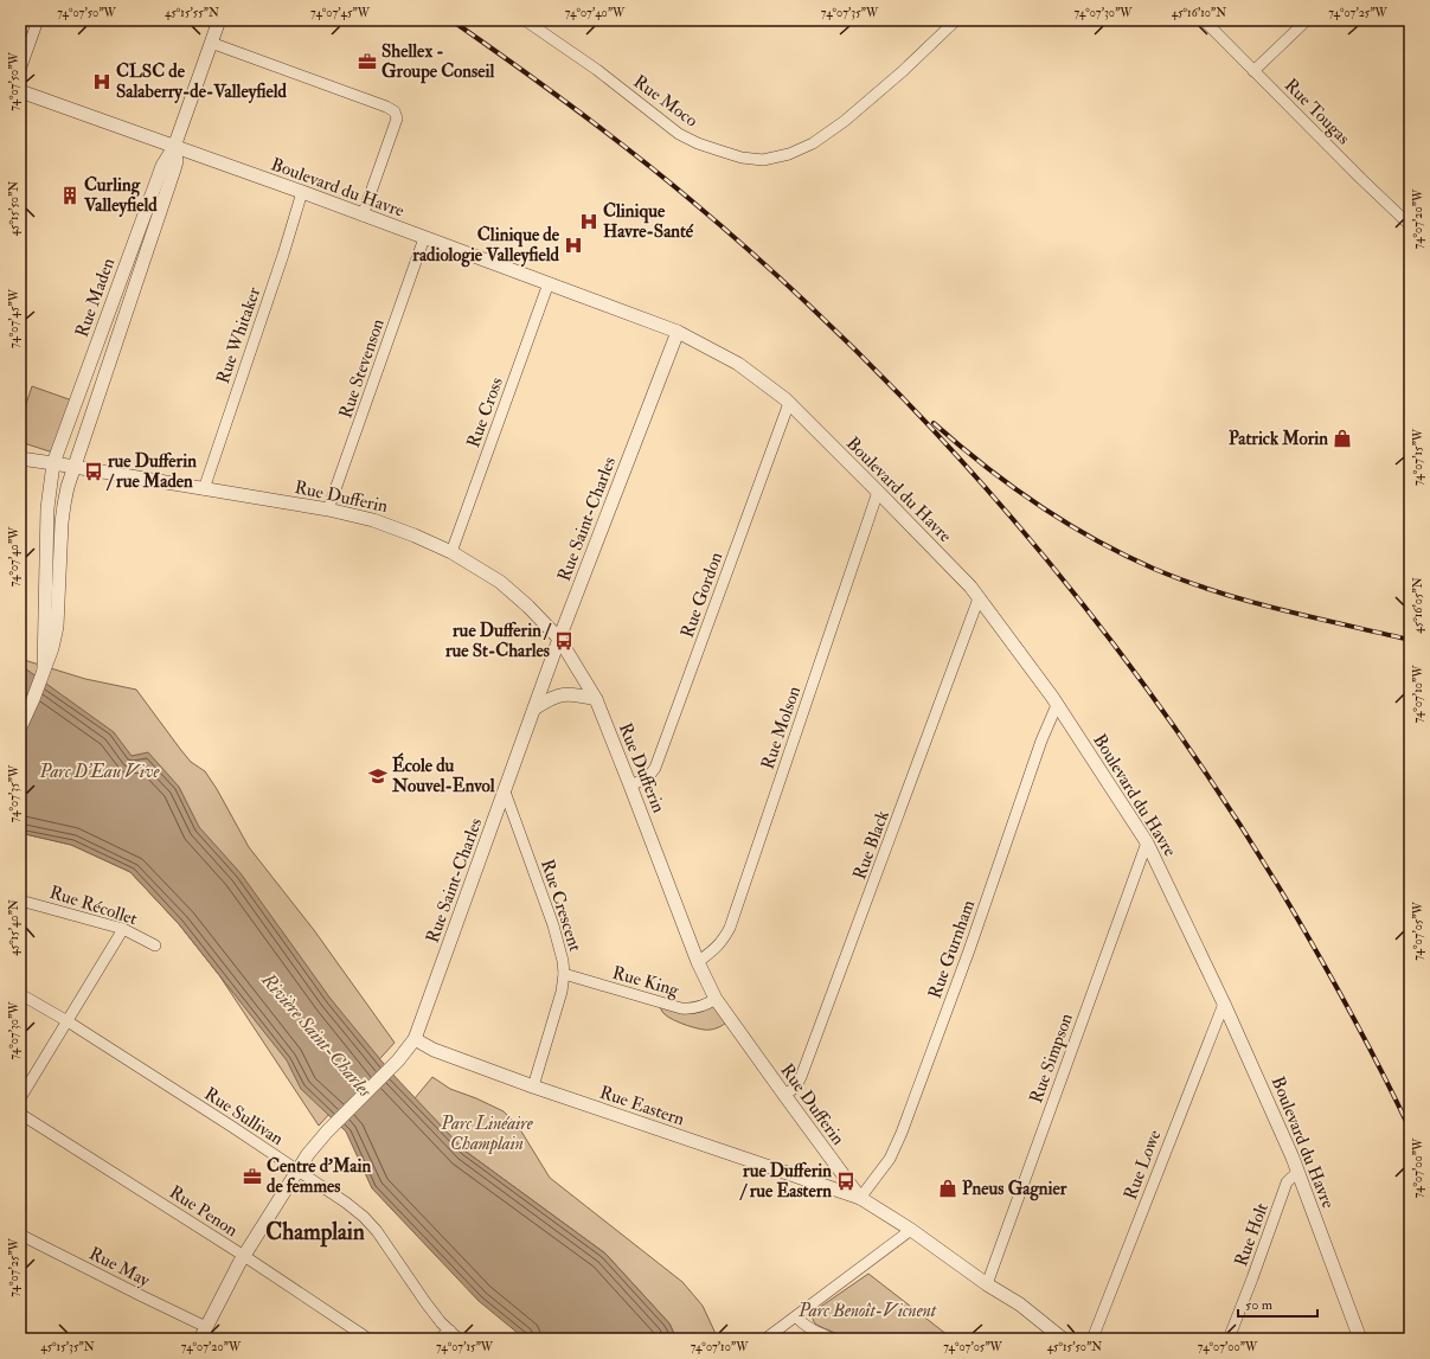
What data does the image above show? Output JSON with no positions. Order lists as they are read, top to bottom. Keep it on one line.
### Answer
{"streets":{"street":["Rue Moco","Rue Tougas","Boulevard du Havre","Rue Maden","Rue Whitaker","Rue Stevenson","Rue Cross","Rue Dufferin","Rue Saint-Charles","Rue Gordon","Rue Molson","Rue Black","Rue Récollet","Rue Crescent","Rue Gurnham","Rue King","Rue Simpson","Rue Eastern","Rue Sullivan","Rue Lowe","Rue Penon","Rue Holt","Rue May"]},"crossings":[["Boulevard du Havre","Rue Maden"],["Boulevard du Havre","Rue Whitaker"],["Boulevard du Havre","Rue Stevenson"],["Boulevard du Havre","Rue Cross"],["Boulevard du Havre","Rue Saint-Charles"],["Boulevard du Havre","Rue Gordon"],["Boulevard du Havre","Rue Molson"],["Boulevard du Havre","Rue Black"],["Boulevard du Havre","Rue Gurnham"],["Boulevard du Havre","Rue Simpson"],["Boulevard du Havre","Rue Lowe"],["Boulevard du Havre","Rue Holt"],["Rue Maden","Rue Dufferin"],["Rue Whitaker","Rue Dufferin"],["Rue Stevenson","Rue Dufferin"],["Rue Cross","Rue Dufferin"],["Rue Dufferin","Rue Saint-Charles"],["Rue Dufferin","Rue Gordon"],["Rue Dufferin","Rue Molson"],["Rue Dufferin","Rue Black"],["Rue Dufferin","Rue Gurnham"],["Rue Dufferin","Rue King"],["Rue Dufferin","Rue Simpson"],["Rue Dufferin","Rue Eastern"],["Rue Saint-Charles","Rue Crescent"],["Rue Saint-Charles","Rue Eastern"],["Rue Saint-Charles","Rue Sullivan"],["Rue Saint-Charles","Rue Penon"],["Rue Saint-Charles","Rue May"],["Rue Crescent","Rue King"],["Rue Crescent","Rue Eastern"],["Rue Gurnham","Rue Eastern"]],"districts":["Champlain"],"water":["Rivière Saint-Charles"],"parks":["Parc D'Eau Vive","Parc Linéaire Champlain","Parc Benoît-Vicnent"],"places":{"office":["Shellex - Groupe Conseil","Centre d'Main de femmes"],"hospital":["CLSC de Salaberry-de-Valleyfield","Clinique Havre-Santé","Clinique de radiologie Valleyfield"],"building":["Curling Valleyfield"],"shop":["Patrick Morin","Pneus Gagnier"],"bus stop":["rue Dufferin / rue Maden","rue Dufferin / rue St-Charles","rue Dufferin / rue Eastern"],"school or university":["École du Nouvel-Envol"]},"scale_bar":"50 m","coordinates":["74°07'50\"W","45°15'55\"N","74°07'45\"W","74°07'40\"W","74°07'35\"W","74°07'30\"W","45°16'10\"N","74°07'25\"W","45°15'50\"N","74°07'20\"W","74°07'15\"W","45°16'05\"N","74°07'10\"W","45°15'40\"N","74°07'05\"W","74°07'00\"W","45°15'35\"N"]}
